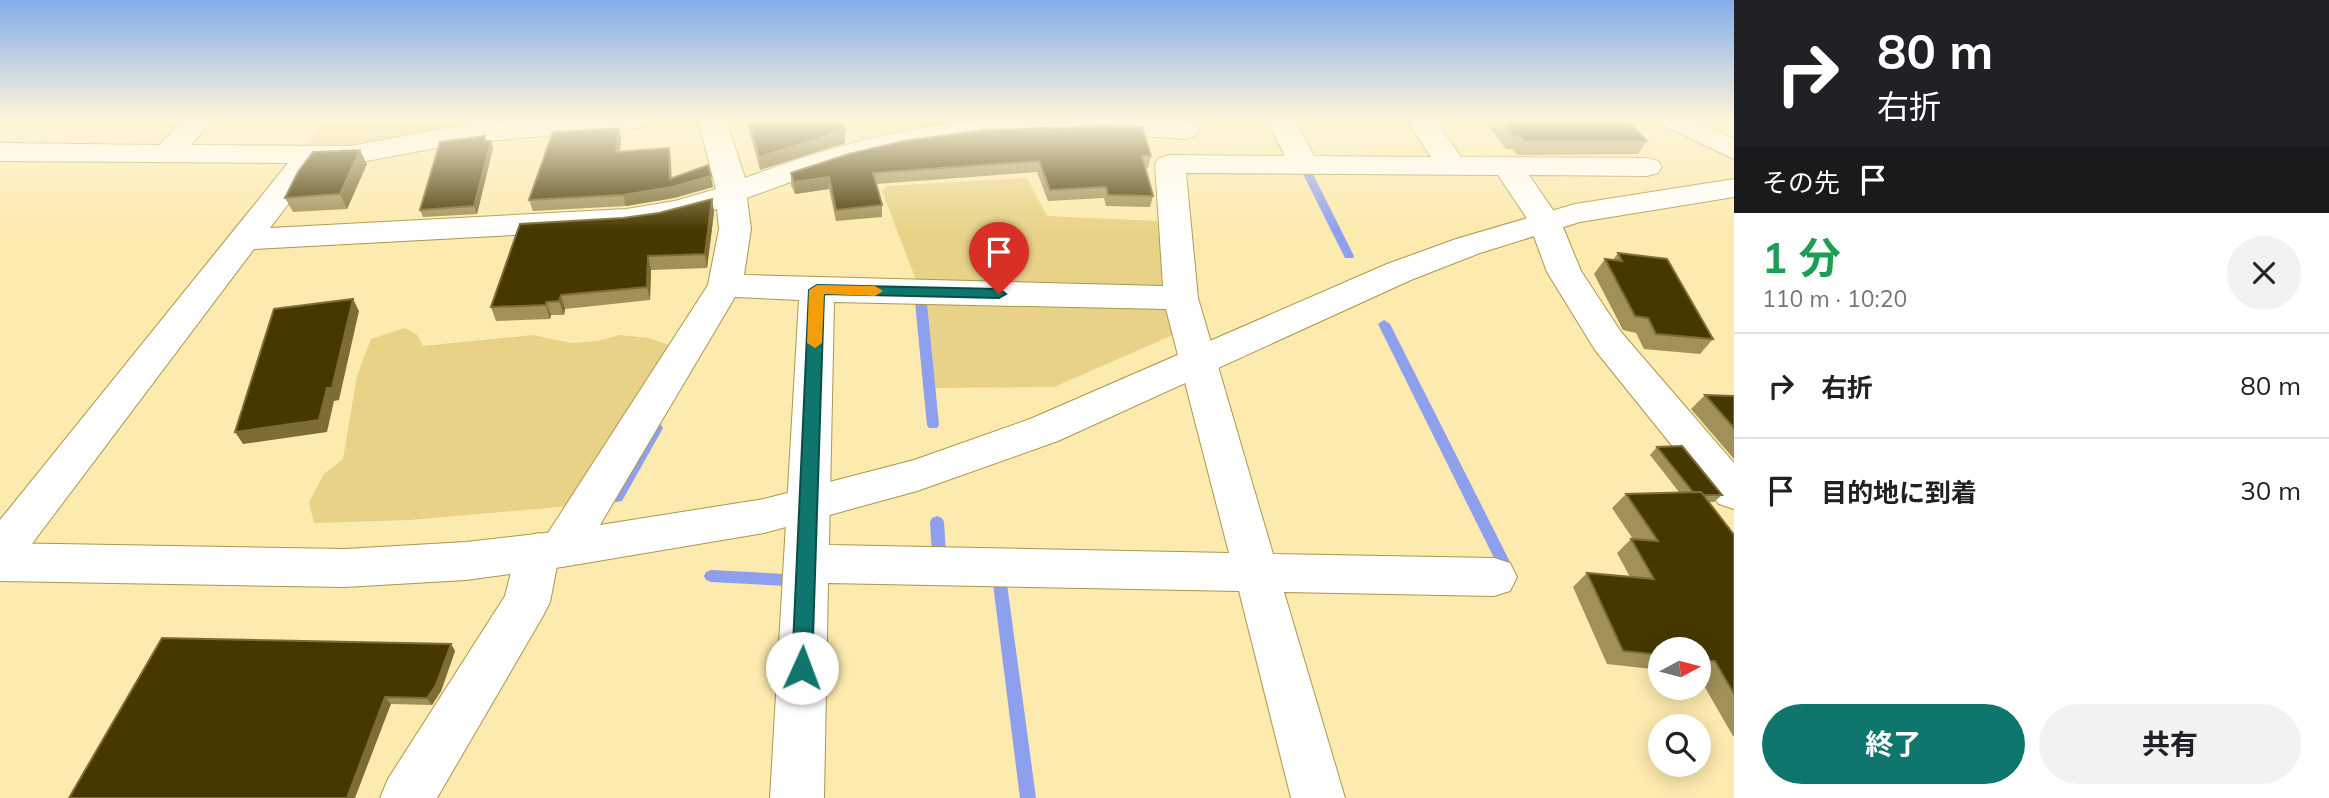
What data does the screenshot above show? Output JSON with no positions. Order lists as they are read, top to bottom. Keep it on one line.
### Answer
{"north":"right","page":{"turn":["80 m","右折"],"then":"その先","heading":["1 分","110 m · 10:20"],"list":[{"name":"右折","value":"80 m"},{"name":"目的地に到着","value":"30 m"}],"buttons":["終了","共有"]}}
